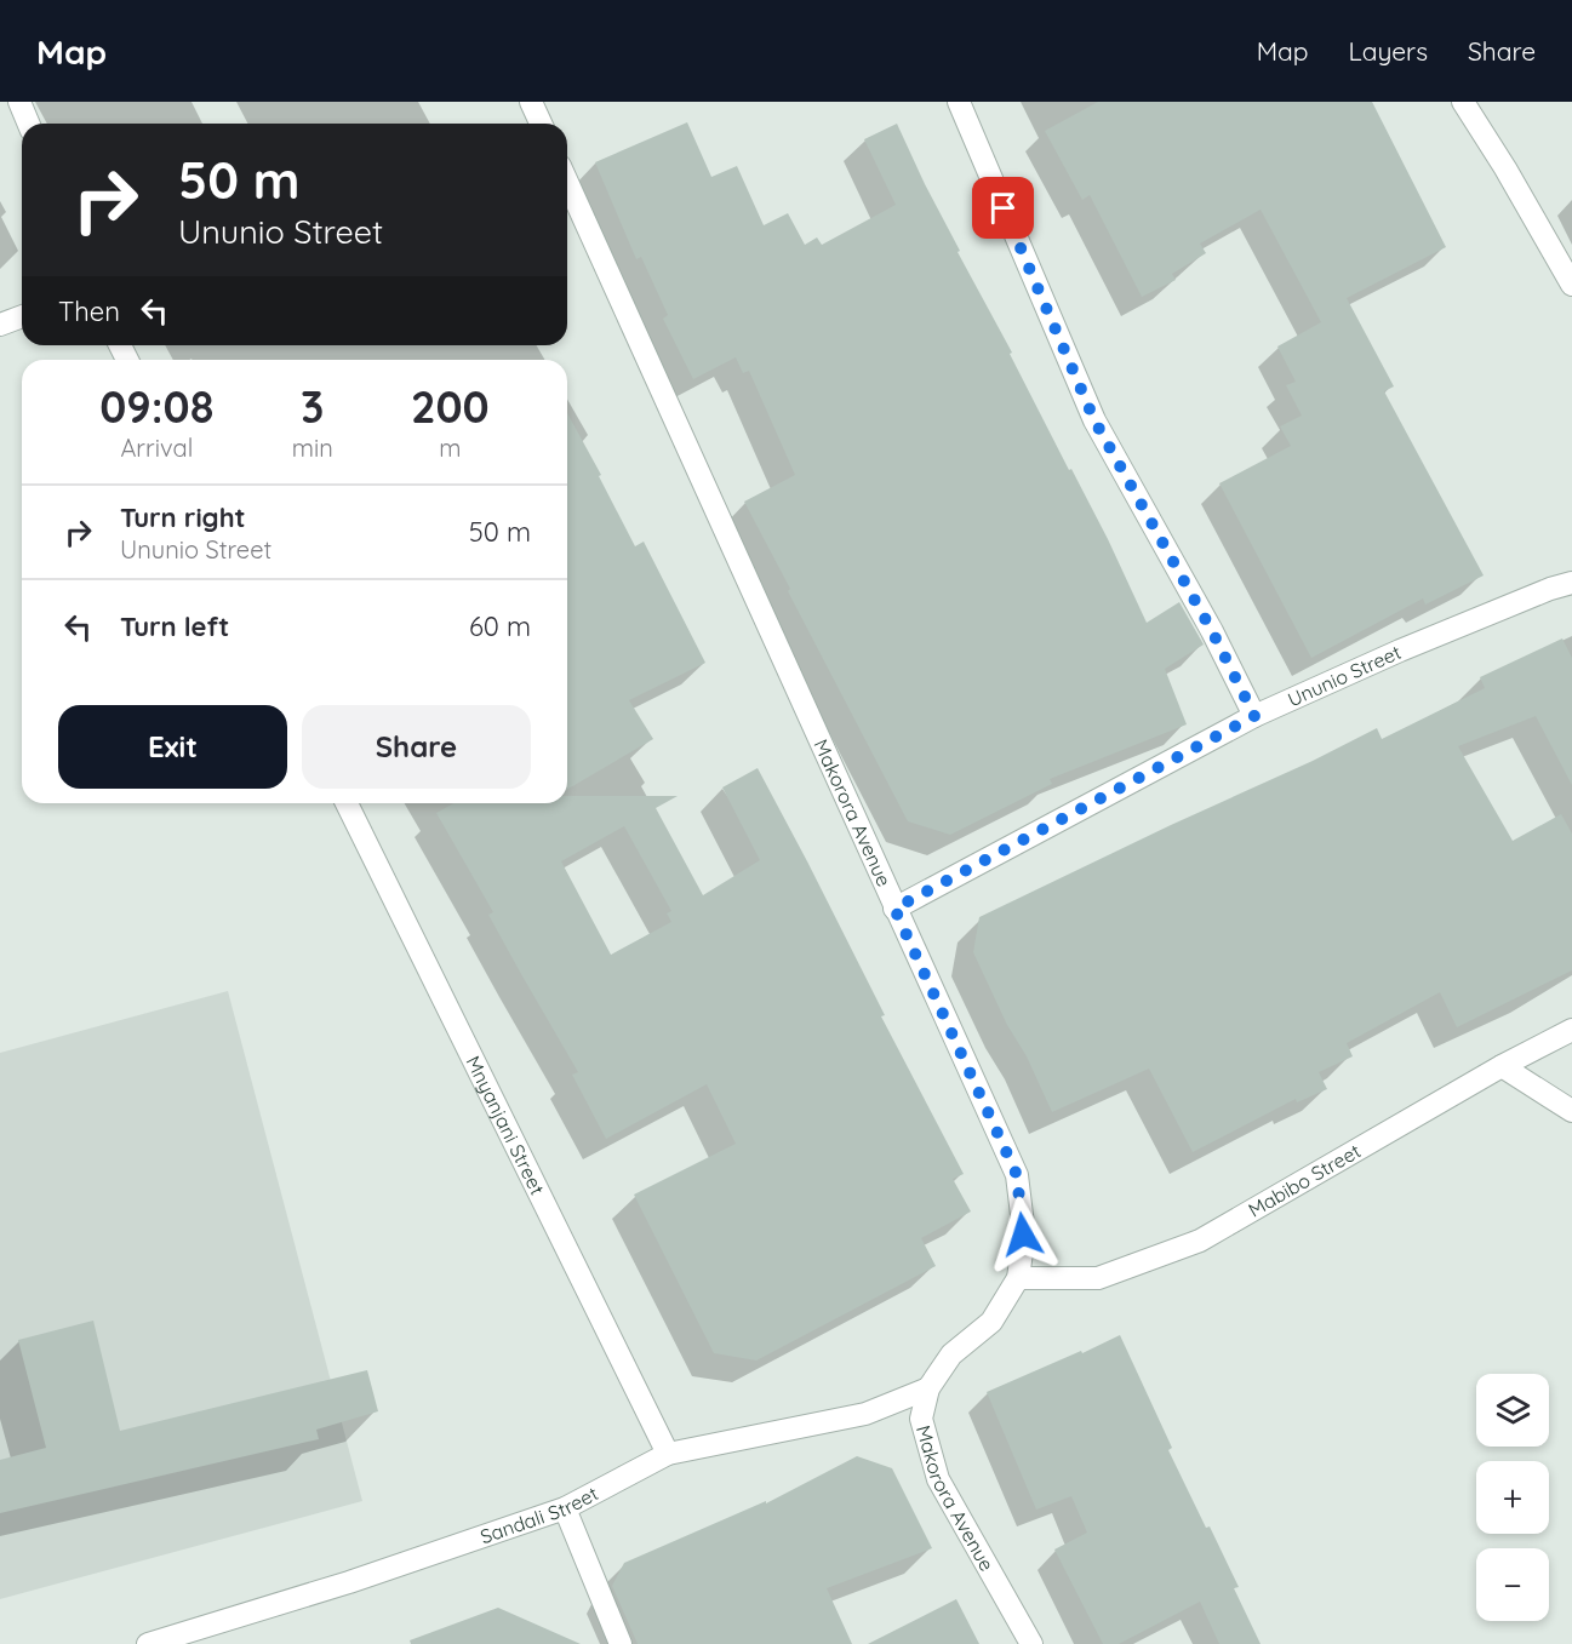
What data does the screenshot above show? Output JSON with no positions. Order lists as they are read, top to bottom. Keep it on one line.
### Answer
{"streets":{"street":["Ununio Street","Makorora Avenue","Mnyanjani Street","Mabibo Street","Sandali Street"]},"crossings":[["Ununio Street","Makorora Avenue"],["Makorora Avenue","Mabibo Street"],["Makorora Avenue","Sandali Street"],["Mnyanjani Street","Sandali Street"]],"page":{"header":"Map","nav":["Map","Layers","Share"],"turn":["50 m","Ununio Street"],"then":"Then","eta":["09:08","Arrival","3","min","200","m"],"list":[{"name":"Turn right","note":"Ununio Street","value":"50 m"},{"name":"Turn left","value":"60 m"}],"buttons":["Exit","Share"],"map_buttons":["+","−"]}}
